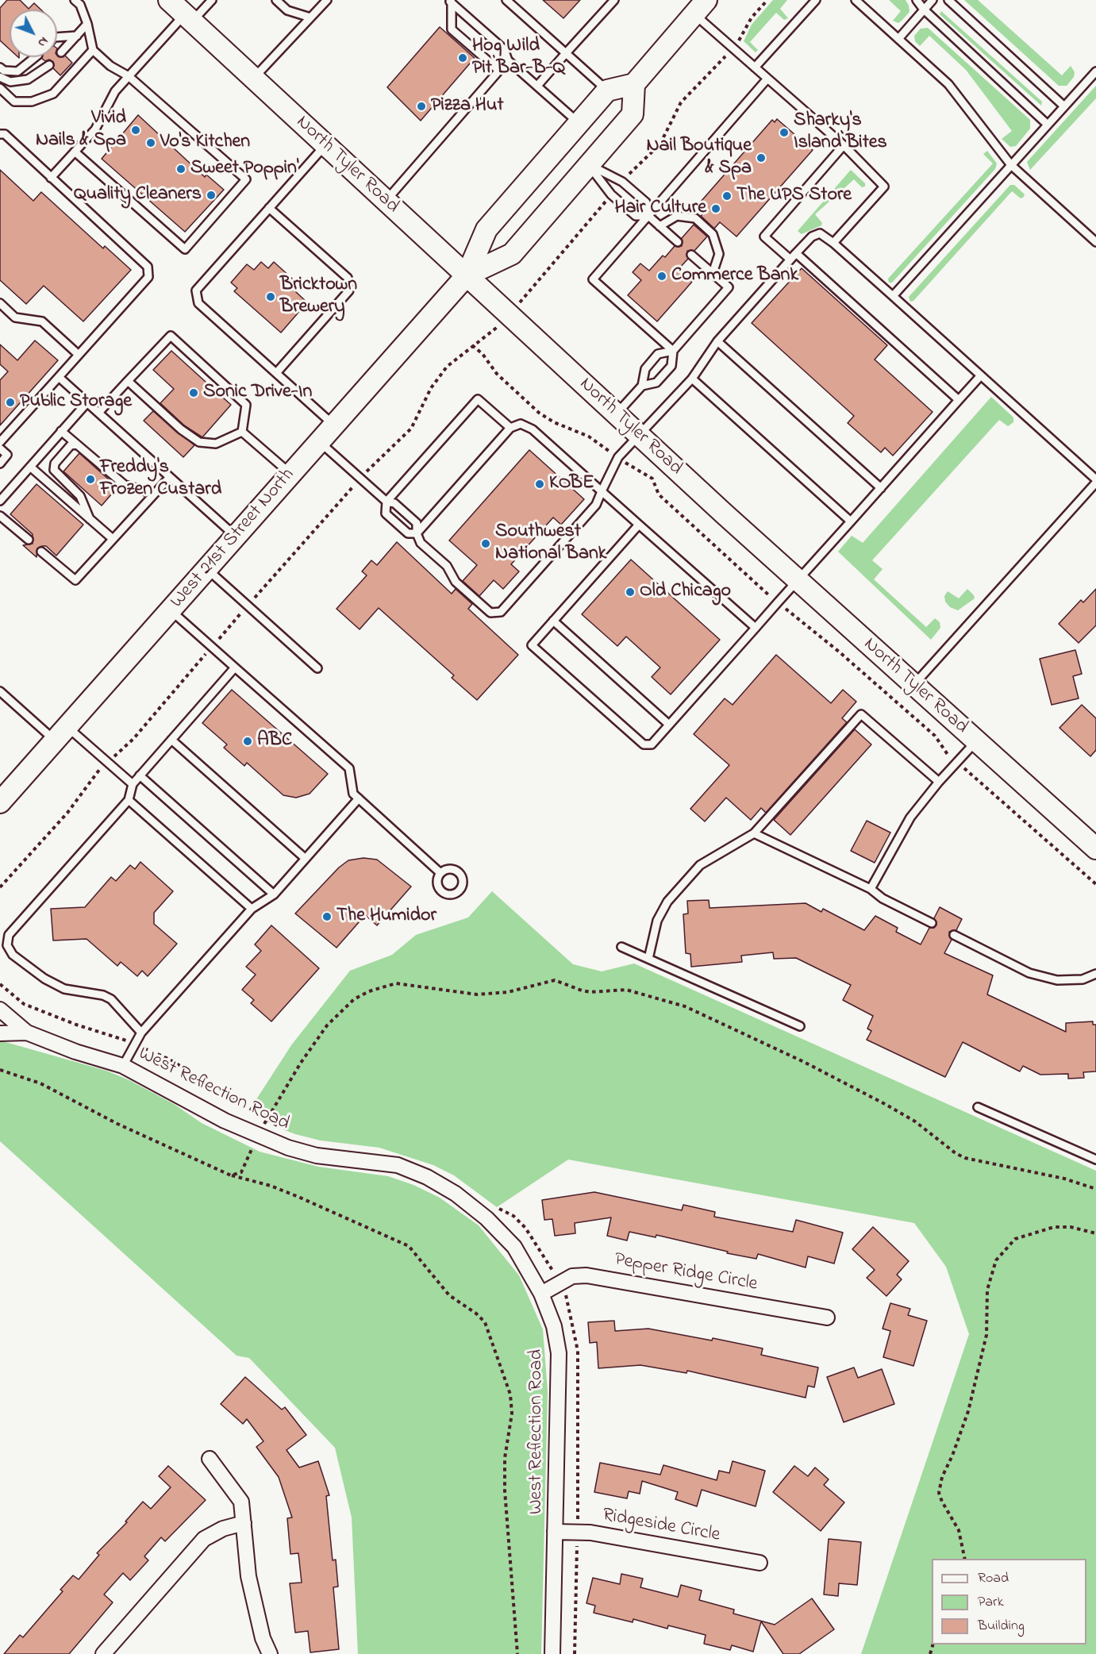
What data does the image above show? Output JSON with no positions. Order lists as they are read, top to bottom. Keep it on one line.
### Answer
{"streets":{"main road":["North Tyler Road","West 21st Street North"],"street":["West Reflection Road","Pepper Ridge Circle","Ridgeside Circle"]},"crossings":[["North Tyler Road","West 21st Street North"],["West Reflection Road","Pepper Ridge Circle"],["West Reflection Road","Ridgeside Circle"]],"places":["Hog Wild Pit Bar-B-Q","Pizza Hut","Vivid Nails & Spa","Sharky's Island Bites","Vo's Kitchen","Nail Boutique & Spa","Sweet Poppin'","Quality Cleaners","The UPS Store","Hair Culture","Commerce Bank","Bricktown Brewery","Sonic Drive-In","Public Storage","Freddy's Frozen Custard","KOBE","Southwest National Bank","Old Chicago","ABC","The Humidor"],"legend":["Road","Park","Building"],"north":"bottom right"}
